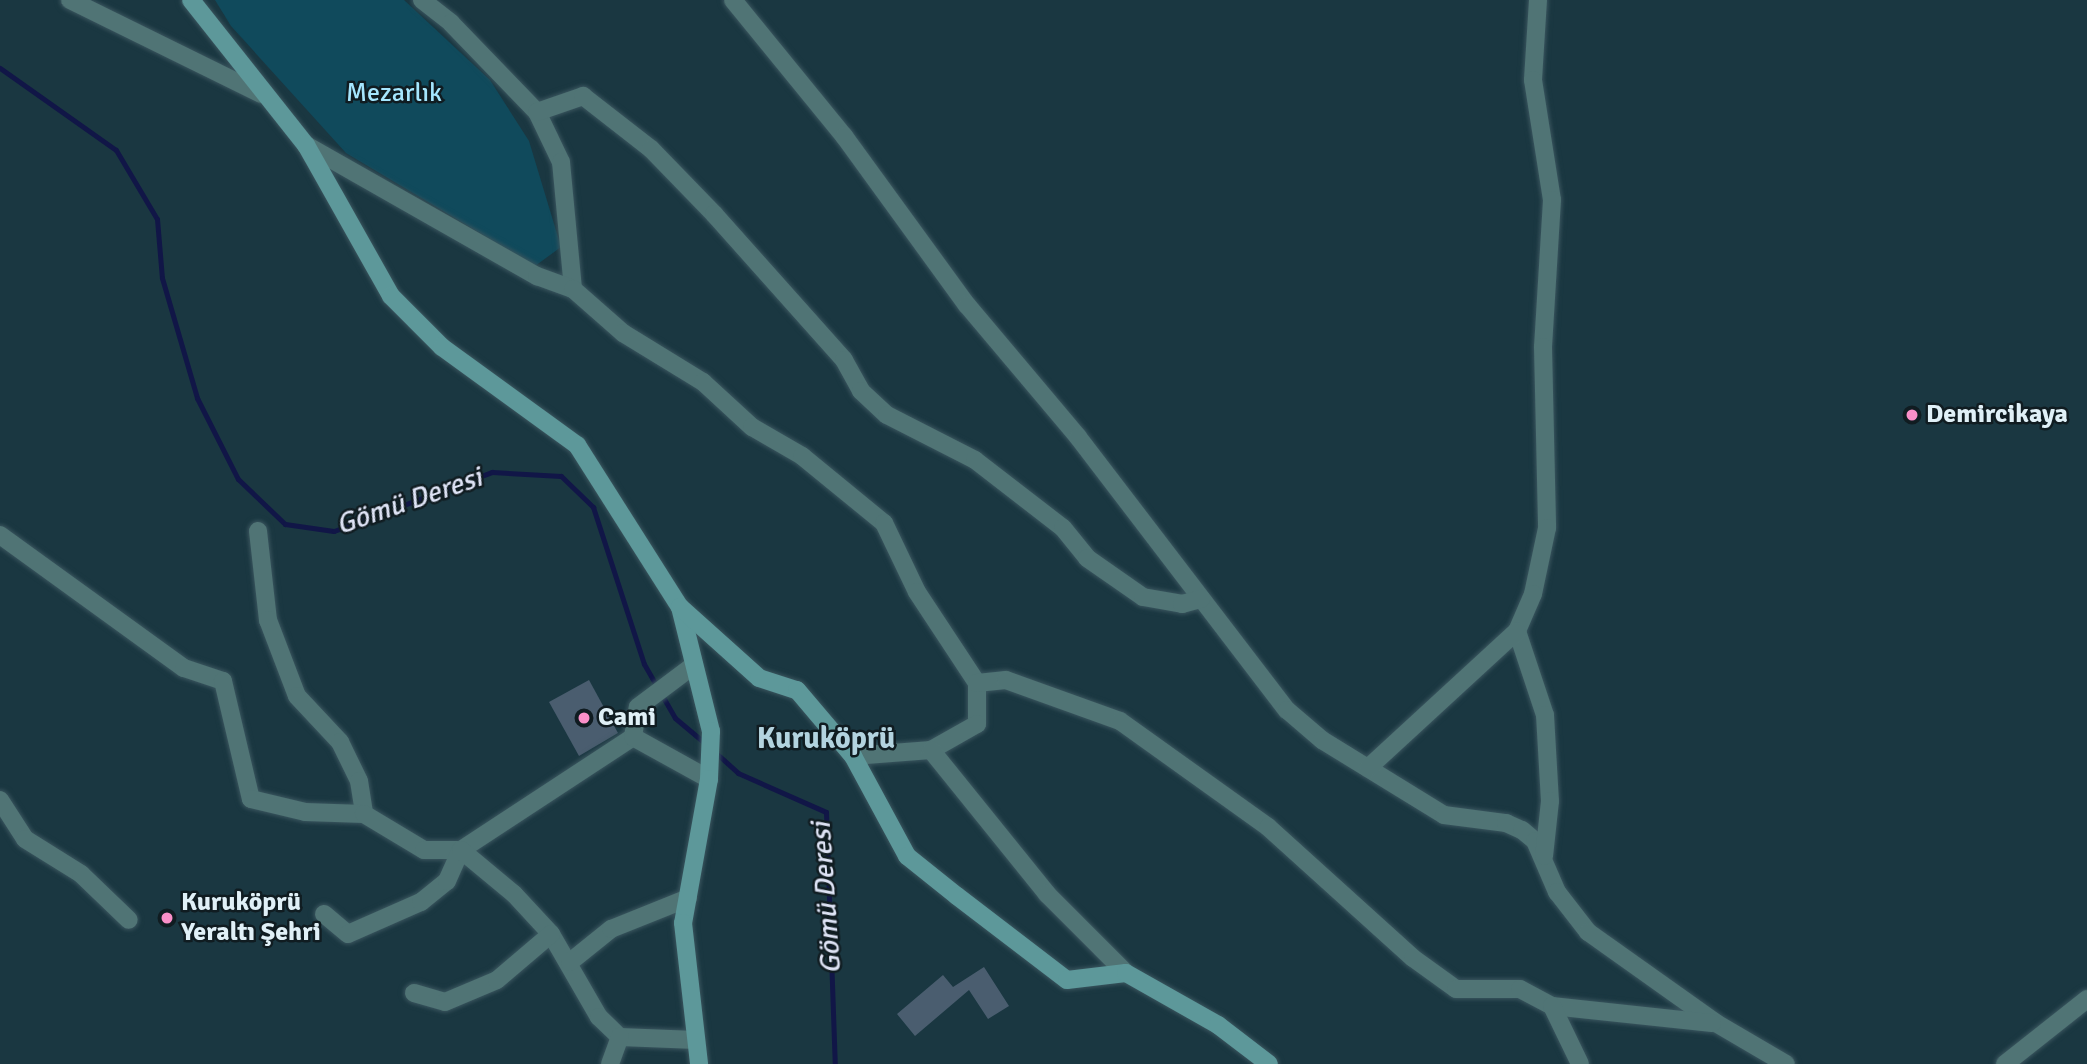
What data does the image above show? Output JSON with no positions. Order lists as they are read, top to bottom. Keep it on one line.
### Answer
{"districts":["Kuruköprü"],"water":["Gömü Deresi"],"parks":["Mezarlık"],"places":["Demircikaya","Cami","Kuruköprü Yeraltı Şehri"]}
